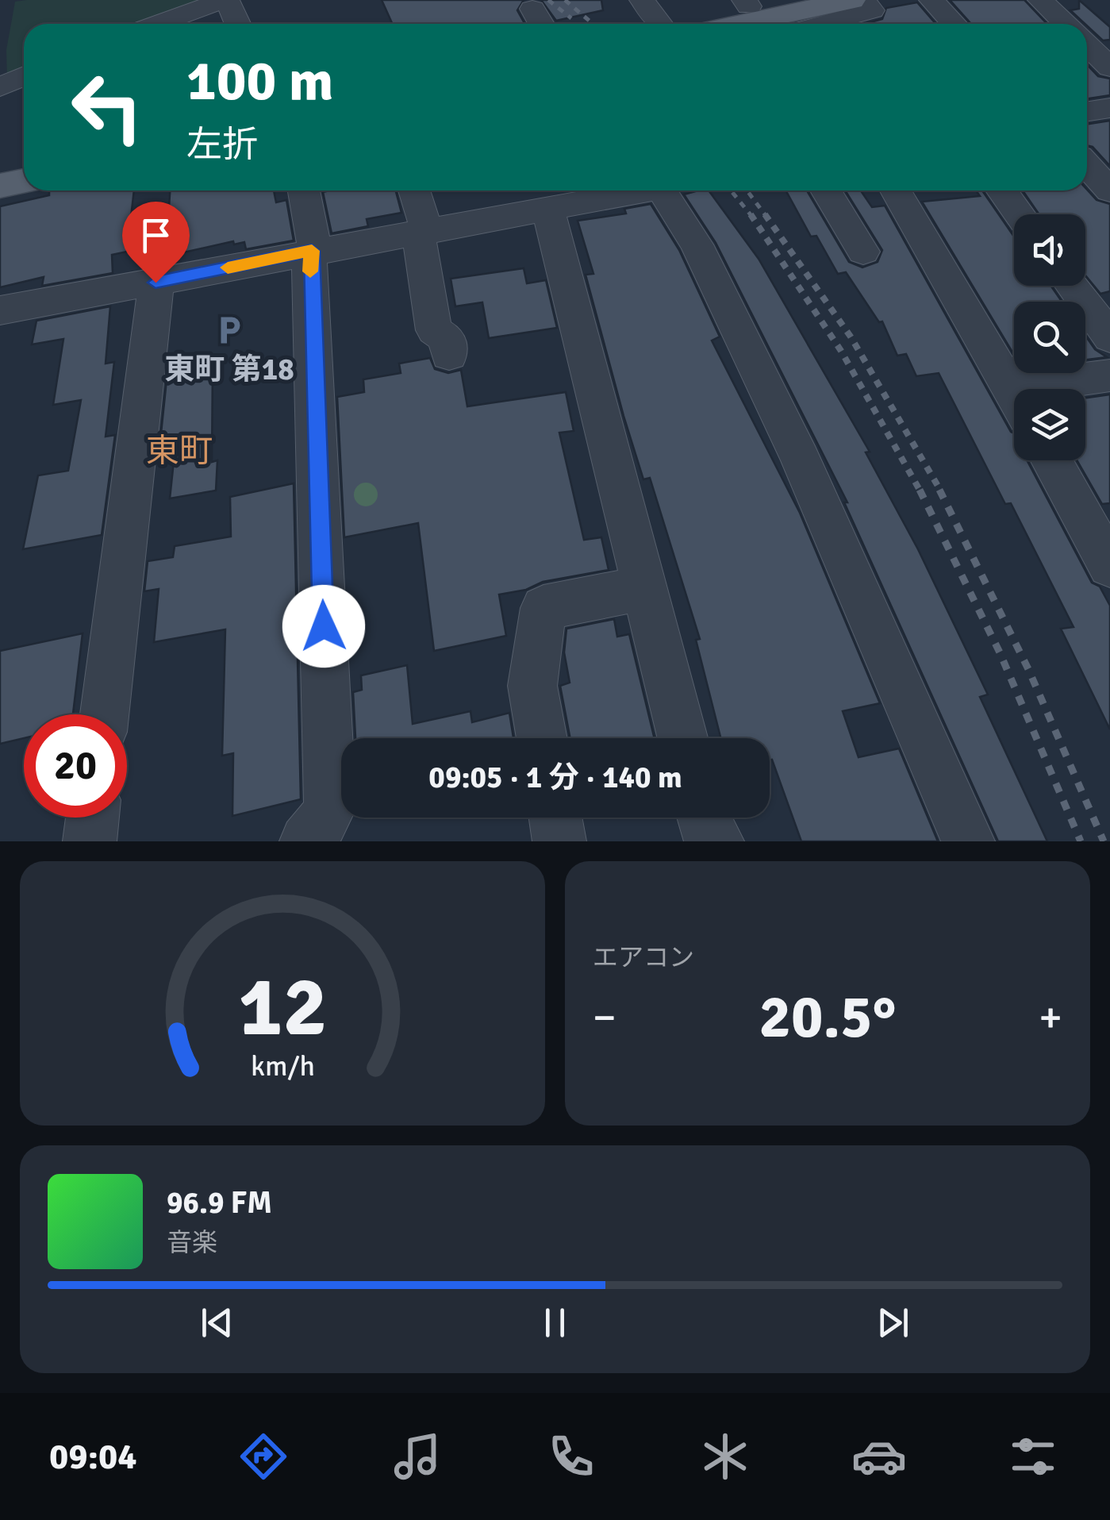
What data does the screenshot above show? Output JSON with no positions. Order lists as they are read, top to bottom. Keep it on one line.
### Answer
{"districts":["東町"],"places":{"parking":["東町 第18"]},"page":{"turn":["100 m","左折"],"limit":"20","trip":"09:05 · 1 分 · 140 m","tile":"エアコン","heat":["−","20.5°","+"],"song":["96.9 FM","音楽"],"tabs":"09:04","gauge":["12","km/h"]}}
